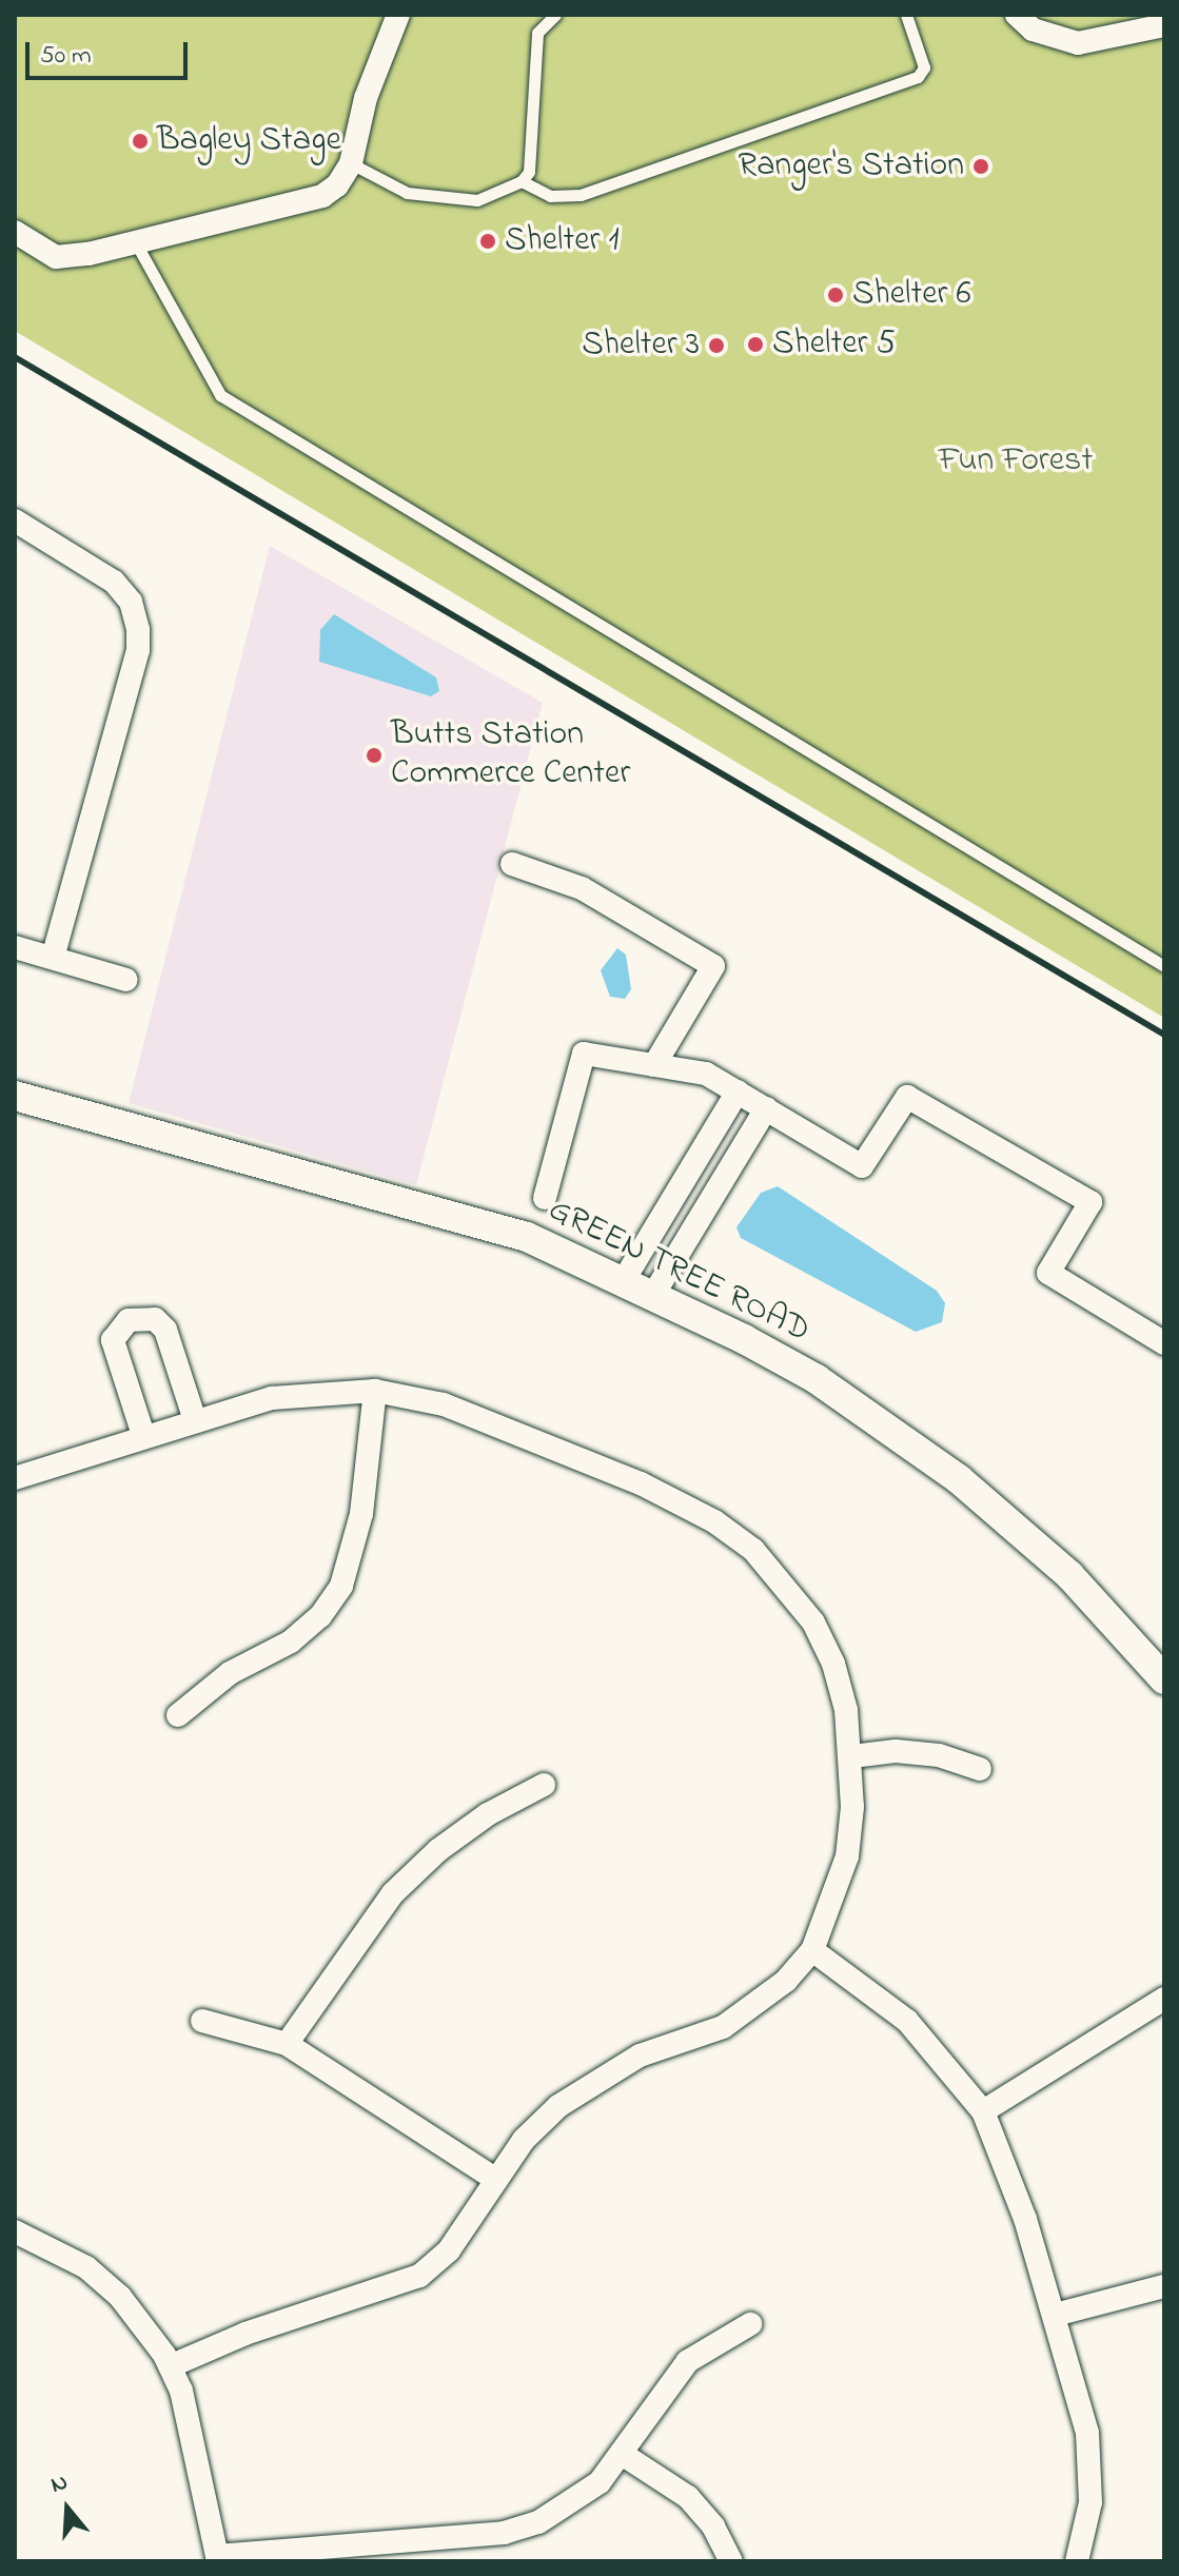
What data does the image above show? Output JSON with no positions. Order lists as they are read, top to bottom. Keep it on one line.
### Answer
{"streets":{"street":["GREEN TREE ROAD"]},"parks":["Fun Forest"],"places":["Bagley Stage","Ranger's Station","Shelter 1","Shelter 6","Shelter 5","Shelter 3","Butts Station Commerce Center"],"scale_bar":"50 m","north":"top"}
